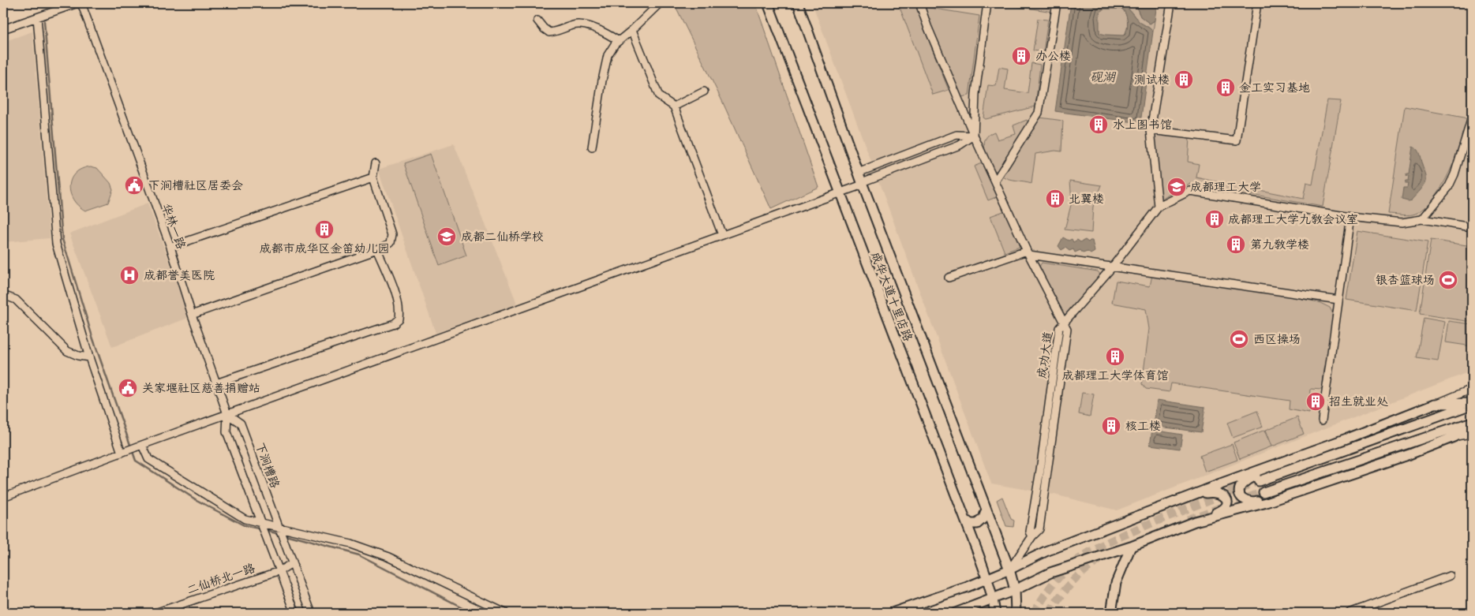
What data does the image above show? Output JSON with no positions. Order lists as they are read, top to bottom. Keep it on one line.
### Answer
{"streets":{"main road":["成华大道十里店路"],"street":["华林一路","成功大道","下涧槽路","二仙桥北一路"]},"crossings":[["华林一路","下涧槽路"],["成华大道十里店路","成功大道"],["下涧槽路","二仙桥北一路"]],"water":["砚湖"],"places":{"building":["办公楼","测试楼","金工实习基地","水上图书馆","北翼楼","成都理工大学九教会议室","成都市成华区金笛幼儿园","第九教学楼","成都理工大学体育馆","招生就业处","核工楼"],"public building":["下涧槽社区居委会","关家堰社区慈善捐赠站"],"school or university":["成都理工大学","成都二仙桥学校"],"hospital":["成都誉美医院"],"sports":["银杏篮球场","西区操场"]}}
